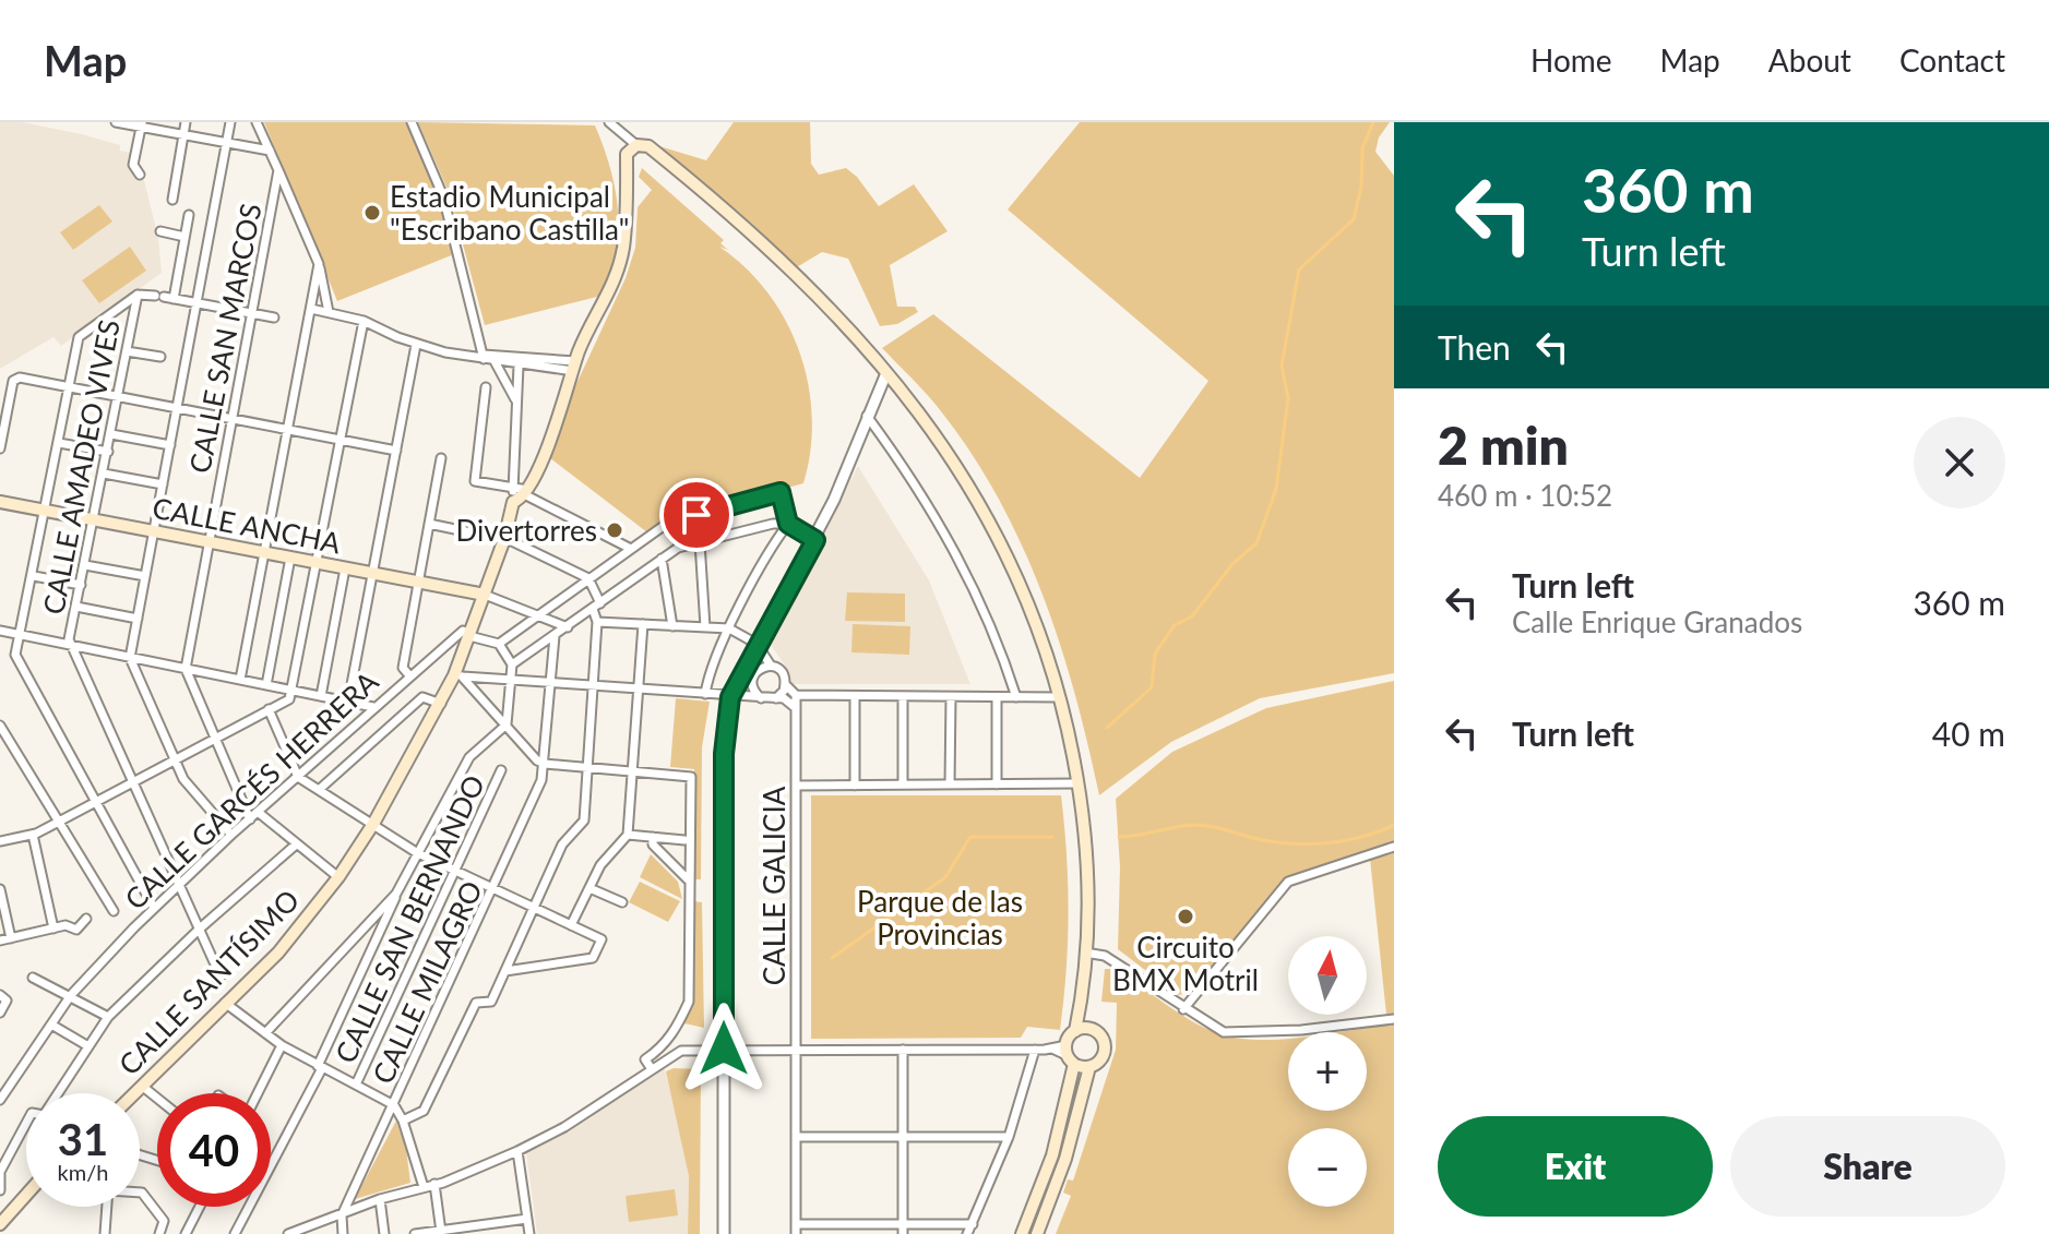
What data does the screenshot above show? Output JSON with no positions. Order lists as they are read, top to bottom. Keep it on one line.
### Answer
{"streets":{"main road":["CALLE ANCHA","CALLE SANTÍSIMO"],"street":["CALLE SAN MARCOS","CALLE AMADEO VIVES","CALLE GARCÉS HERRERA","CALLE GALICIA","CALLE SAN BERNANDO","CALLE MILAGRO"]},"crossings":[["CALLE SAN MARCOS","CALLE ANCHA"],["CALLE AMADEO VIVES","CALLE ANCHA"],["CALLE ANCHA","CALLE SANTÍSIMO"],["CALLE GARCÉS HERRERA","CALLE SANTÍSIMO"]],"parks":["Parque de las Provincias"],"places":["Estadio Municipal \"Escribano Castilla\"","Divertorres","Circuito BMX Motril"],"north":"top","page":{"header":"Map","nav":["Home","Map","About","Contact"],"turn":["360 m","Turn left"],"then":"Then","heading":["2 min","460 m · 10:52"],"list":[{"name":"Turn left","note":"Calle Enrique Granados","value":"360 m"},{"name":"Turn left","value":"40 m"}],"map_buttons":["+","−"],"speed":"31 km/h","limit":"40","buttons":["Exit","Share"]}}
